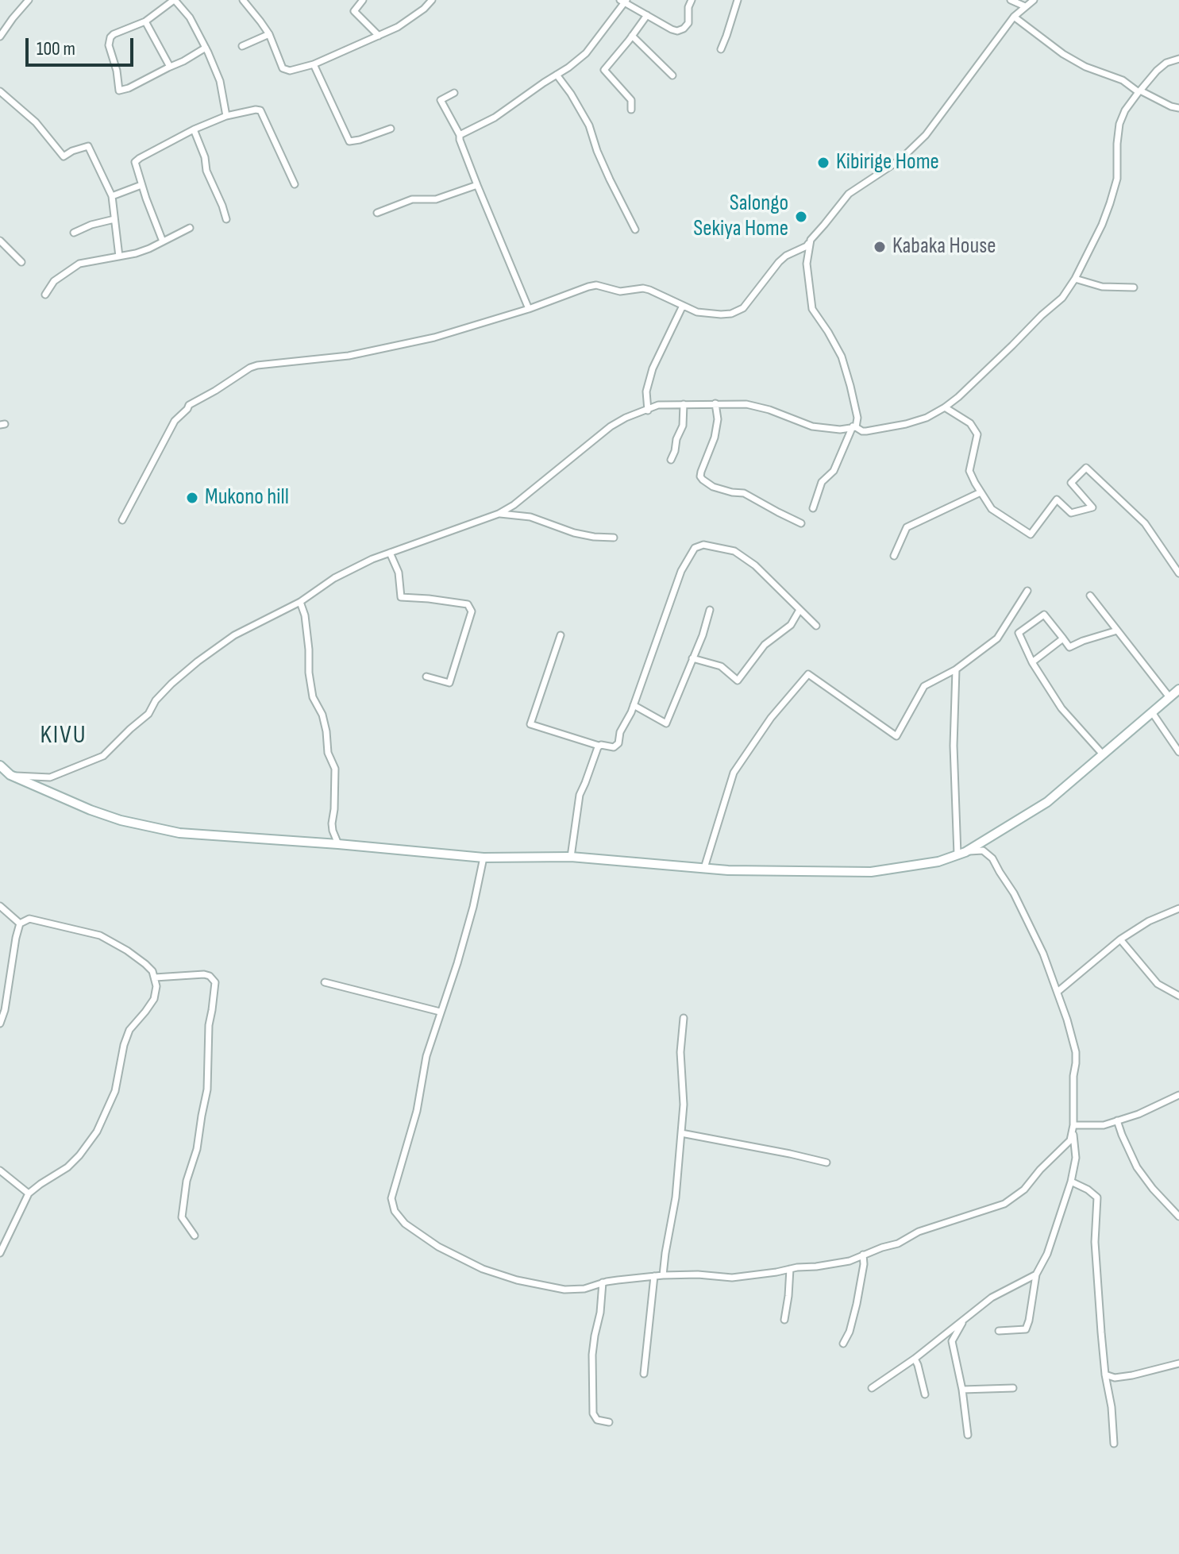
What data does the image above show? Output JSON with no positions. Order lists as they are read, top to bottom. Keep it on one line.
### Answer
{"districts":["KIVU"],"places":["Kibirige Home","Salongo Sekiya Home","Kabaka House","Mukono hill"],"scale_bar":"100 m"}
